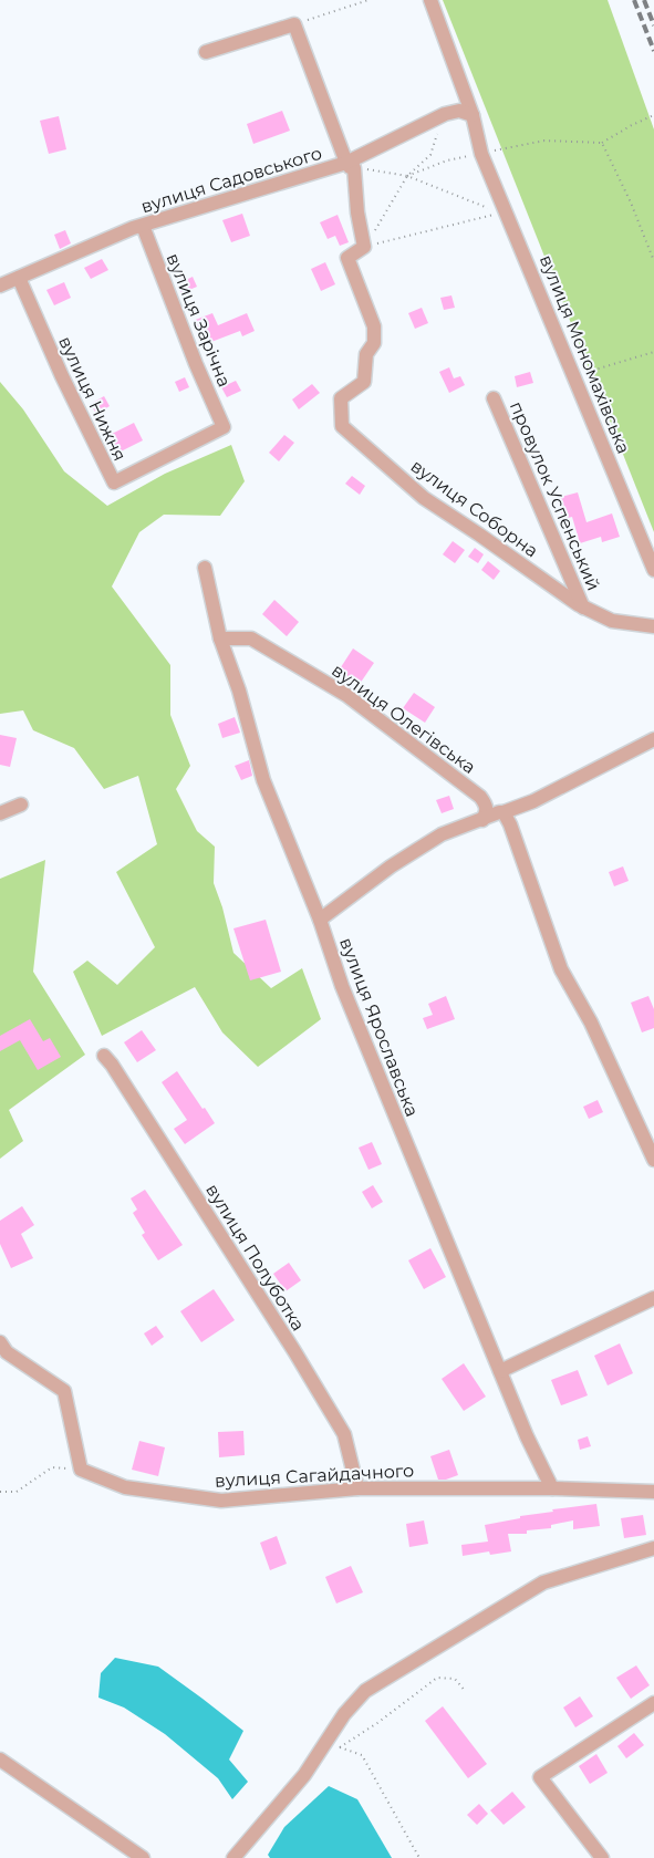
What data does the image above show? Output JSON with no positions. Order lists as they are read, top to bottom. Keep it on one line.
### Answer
{"streets":{"street":["вулиця Садовського","вулиця Зарічна","вулиця Мономахівська","вулиця Нижня","провулок Успенський","вулиця Соборна","вулиця Олегівська","вулиця Ярославська","вулиця Полуботка","вулиця Сагайдачного"]},"crossings":[["вулиця Садовського","вулиця Зарічна"],["вулиця Садовського","вулиця Мономахівська"],["вулиця Садовського","вулиця Нижня"],["вулиця Зарічна","вулиця Нижня"],["провулок Успенський","вулиця Соборна"],["вулиця Олегівська","вулиця Ярославська"],["вулиця Ярославська","вулиця Сагайдачного"],["вулиця Полуботка","вулиця Сагайдачного"]]}
